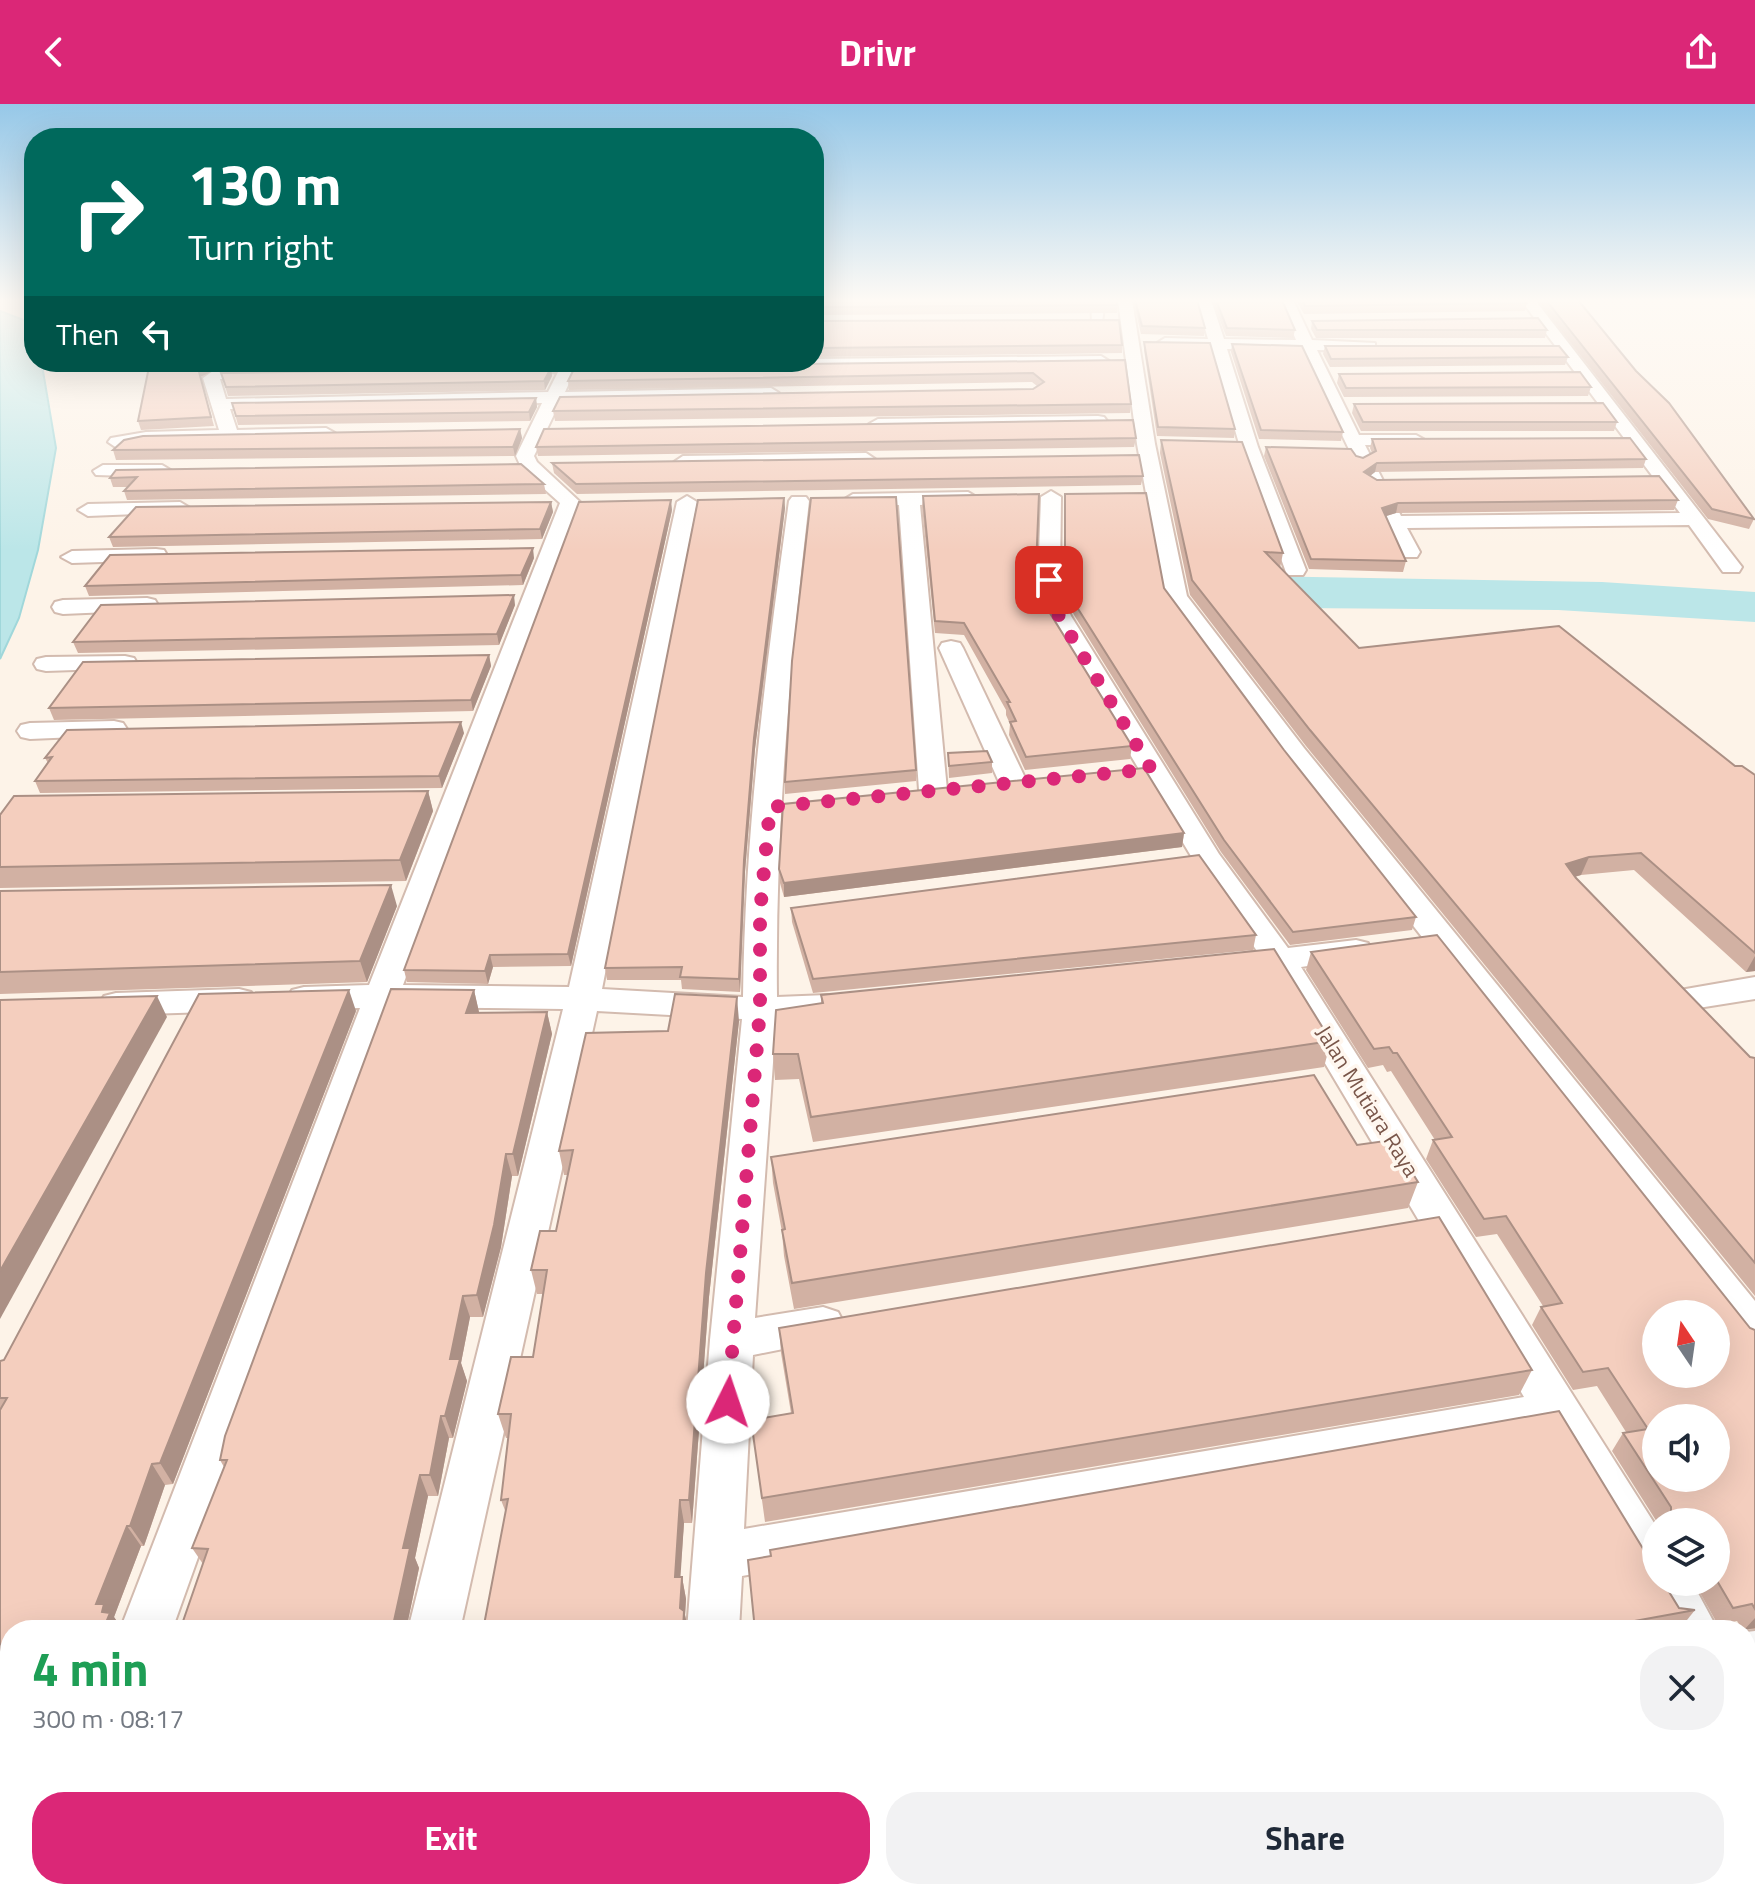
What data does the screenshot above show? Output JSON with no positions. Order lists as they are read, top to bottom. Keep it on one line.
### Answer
{"streets":{"street":["Jalan Mutiara Raya"]},"north":"top","page":{"header":"Drivr","turn":["130 m","Turn right"],"then":"Then","heading":["4 min","300 m · 08:17"],"buttons":["Exit","Share"]}}
